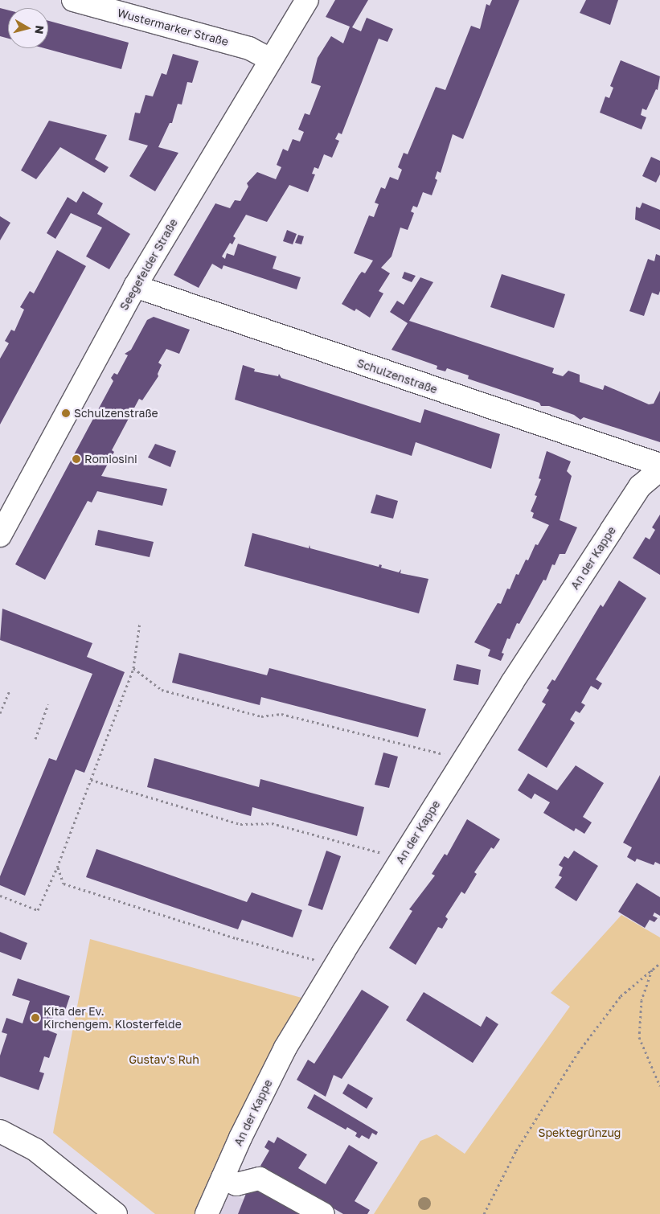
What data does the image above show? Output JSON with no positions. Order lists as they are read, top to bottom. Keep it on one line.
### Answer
{"streets":{"street":["Wustermarker Straße","Seegefelder Straße","Schulzenstraße","An der Kappe"]},"crossings":[["Wustermarker Straße","Seegefelder Straße"],["Seegefelder Straße","Schulzenstraße"]],"parks":["Gustav's Ruh","Spektegrünzug"],"places":["Schulzenstraße","Romiosini","Kita der Ev. Kirchengem. Klosterfelde"],"north":"right"}
